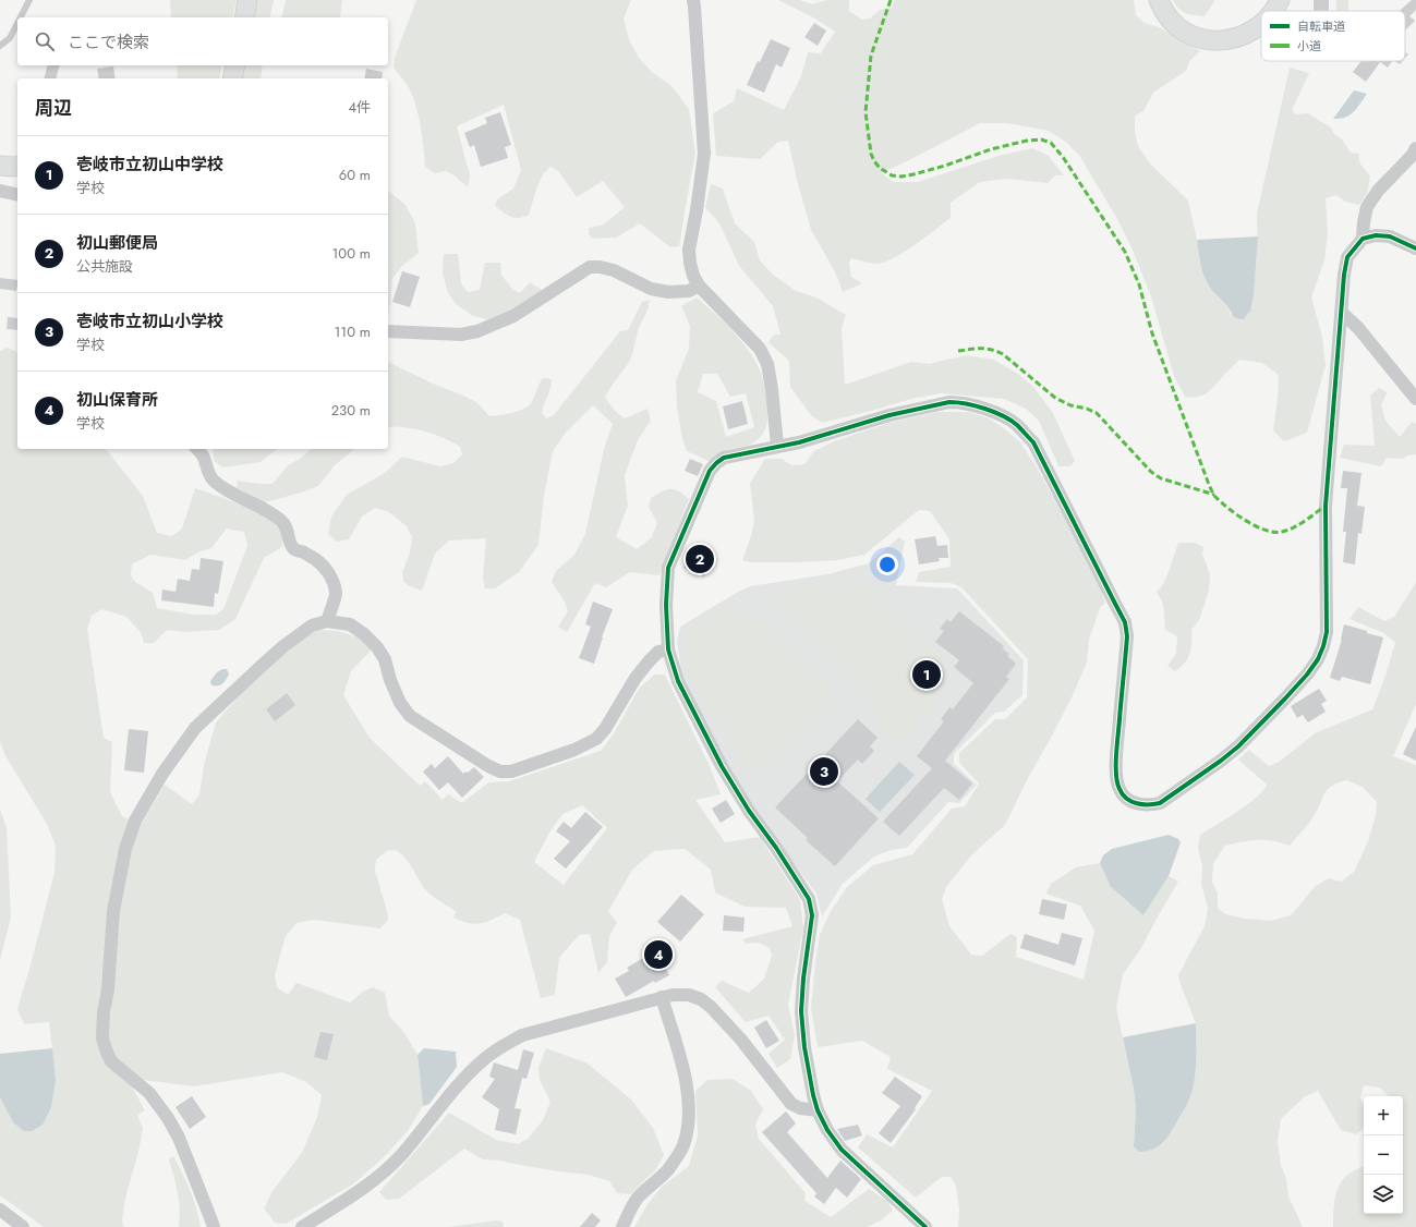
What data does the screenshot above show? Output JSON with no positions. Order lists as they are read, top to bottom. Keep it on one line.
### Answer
{"legend":["自転車道","小道"],"page":{"search":"ここで検索","heading":["周辺","4件"],"list":[{"mark":"1","name":"壱岐市立初山中学校","note":"学校","value":"60 m"},{"mark":"2","name":"初山郵便局","note":"公共施設","value":"100 m"},{"mark":"3","name":"壱岐市立初山小学校","note":"学校","value":"110 m"},{"mark":"4","name":"初山保育所","note":"学校","value":"230 m"}],"pins":["2","1","3","4"],"map_buttons":["+","−"]}}
